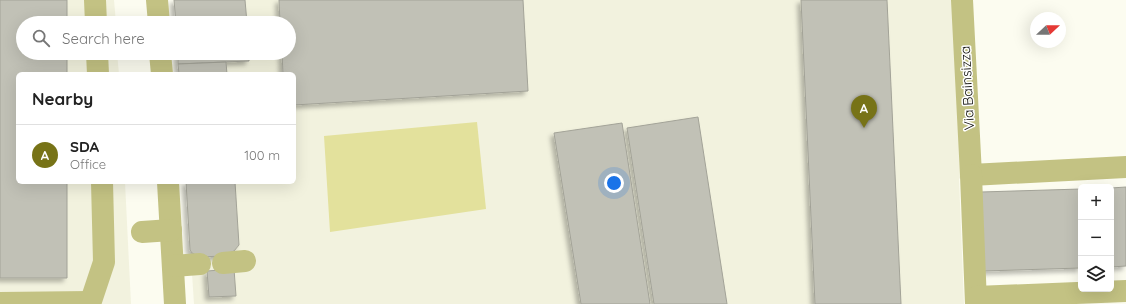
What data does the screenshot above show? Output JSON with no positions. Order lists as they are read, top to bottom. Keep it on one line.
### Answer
{"streets":{"street":["Via Bainsizza"]},"north":"right","page":{"search":"Search here","heading":"Nearby","pins":"A","list":[{"mark":"A","name":"SDA","note":"Office","value":"100 m"}],"map_buttons":["+","−"]}}
